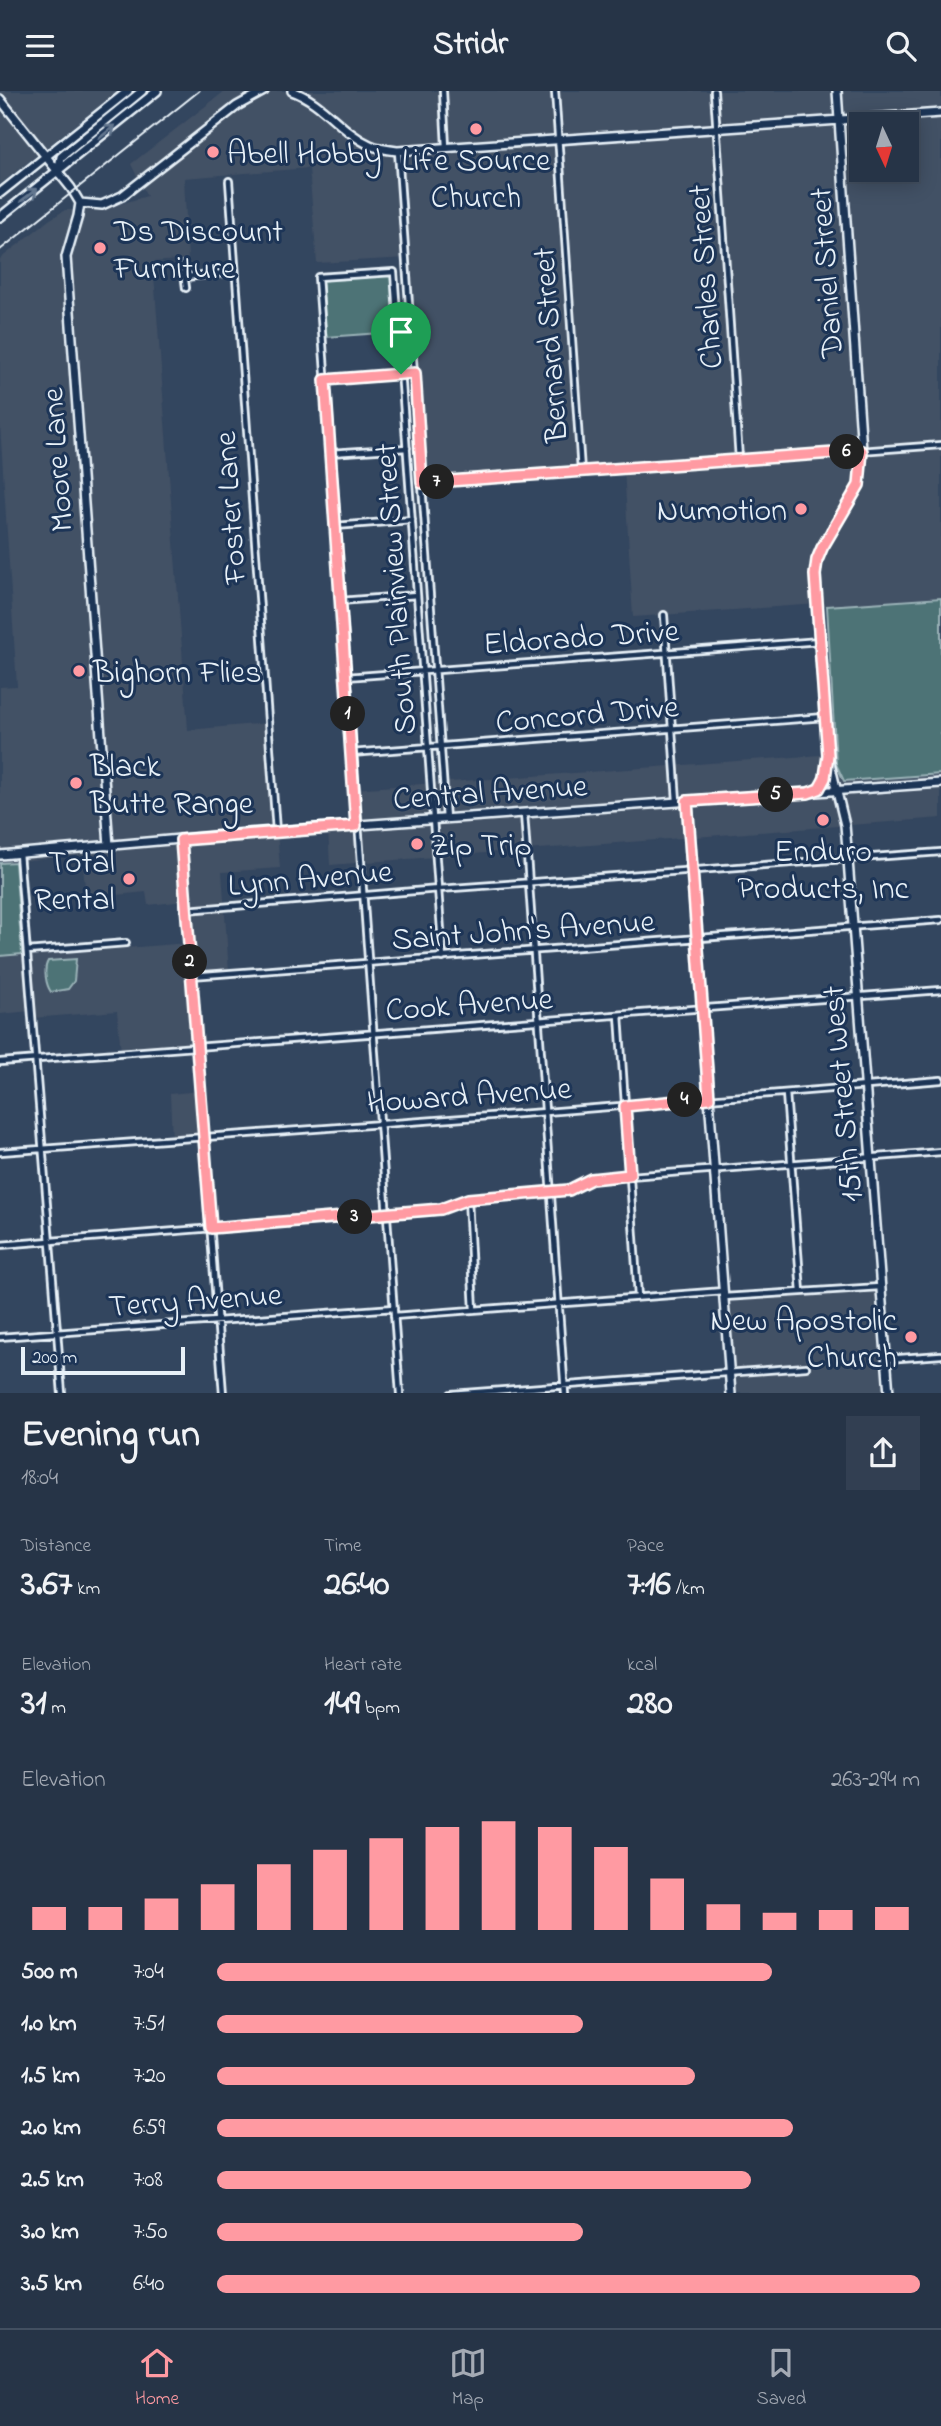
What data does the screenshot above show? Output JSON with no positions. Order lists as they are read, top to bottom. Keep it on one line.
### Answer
{"streets":{"street":["Daniel Street","Charles Street","Bernard Street","Moore Lane","Foster Lane","South Plainview Street","Eldorado Drive","Concord Drive","Central Avenue","Lynn Avenue","Saint John's Avenue","Cook Avenue","Howard Avenue","15th Street West","Terry Avenue"]},"crossings":[["Daniel Street","Eldorado Drive"],["Daniel Street","Concord Drive"],["Daniel Street","15th Street West"],["Moore Lane","Central Avenue"],["Foster Lane","Central Avenue"],["South Plainview Street","Eldorado Drive"],["South Plainview Street","Concord Drive"],["South Plainview Street","Central Avenue"],["South Plainview Street","Lynn Avenue"],["South Plainview Street","Saint John's Avenue"],["Central Avenue","15th Street West"],["Lynn Avenue","15th Street West"],["Saint John's Avenue","15th Street West"],["Cook Avenue","15th Street West"],["Howard Avenue","15th Street West"]],"places":["Life Source Church","Abell Hobby","Ds Discount Furniture","Numotion","Bighorn Flies","Black Butte Range","Enduro Products, Inc","Zip Trip","Total Rental","New Apostolic Church"],"scale_bar":"200 m","north":"bottom","page":{"header":"Stridr","pins":["6","7","1","5","2","4","3"],"scale":"200 m","heading":["Evening run","18:04"],"stats":[["Distance","3.67 km"],["Time","26:40"],["Pace","7:16 /km"],["Elevation","31 m"],["Heart rate","149 bpm"],["kcal","280"]],"chart":["Elevation","263–294 m"],"list":[{"name":"500 m","note":"7:04"},{"name":"1.0 km","note":"7:51"},{"name":"1.5 km","note":"7:20"},{"name":"2.0 km","note":"6:59"},{"name":"2.5 km","note":"7:08"},{"name":"3.0 km","note":"7:50"},{"name":"3.5 km","note":"6:40"}],"tabs":["Home","Map","Saved"]}}
